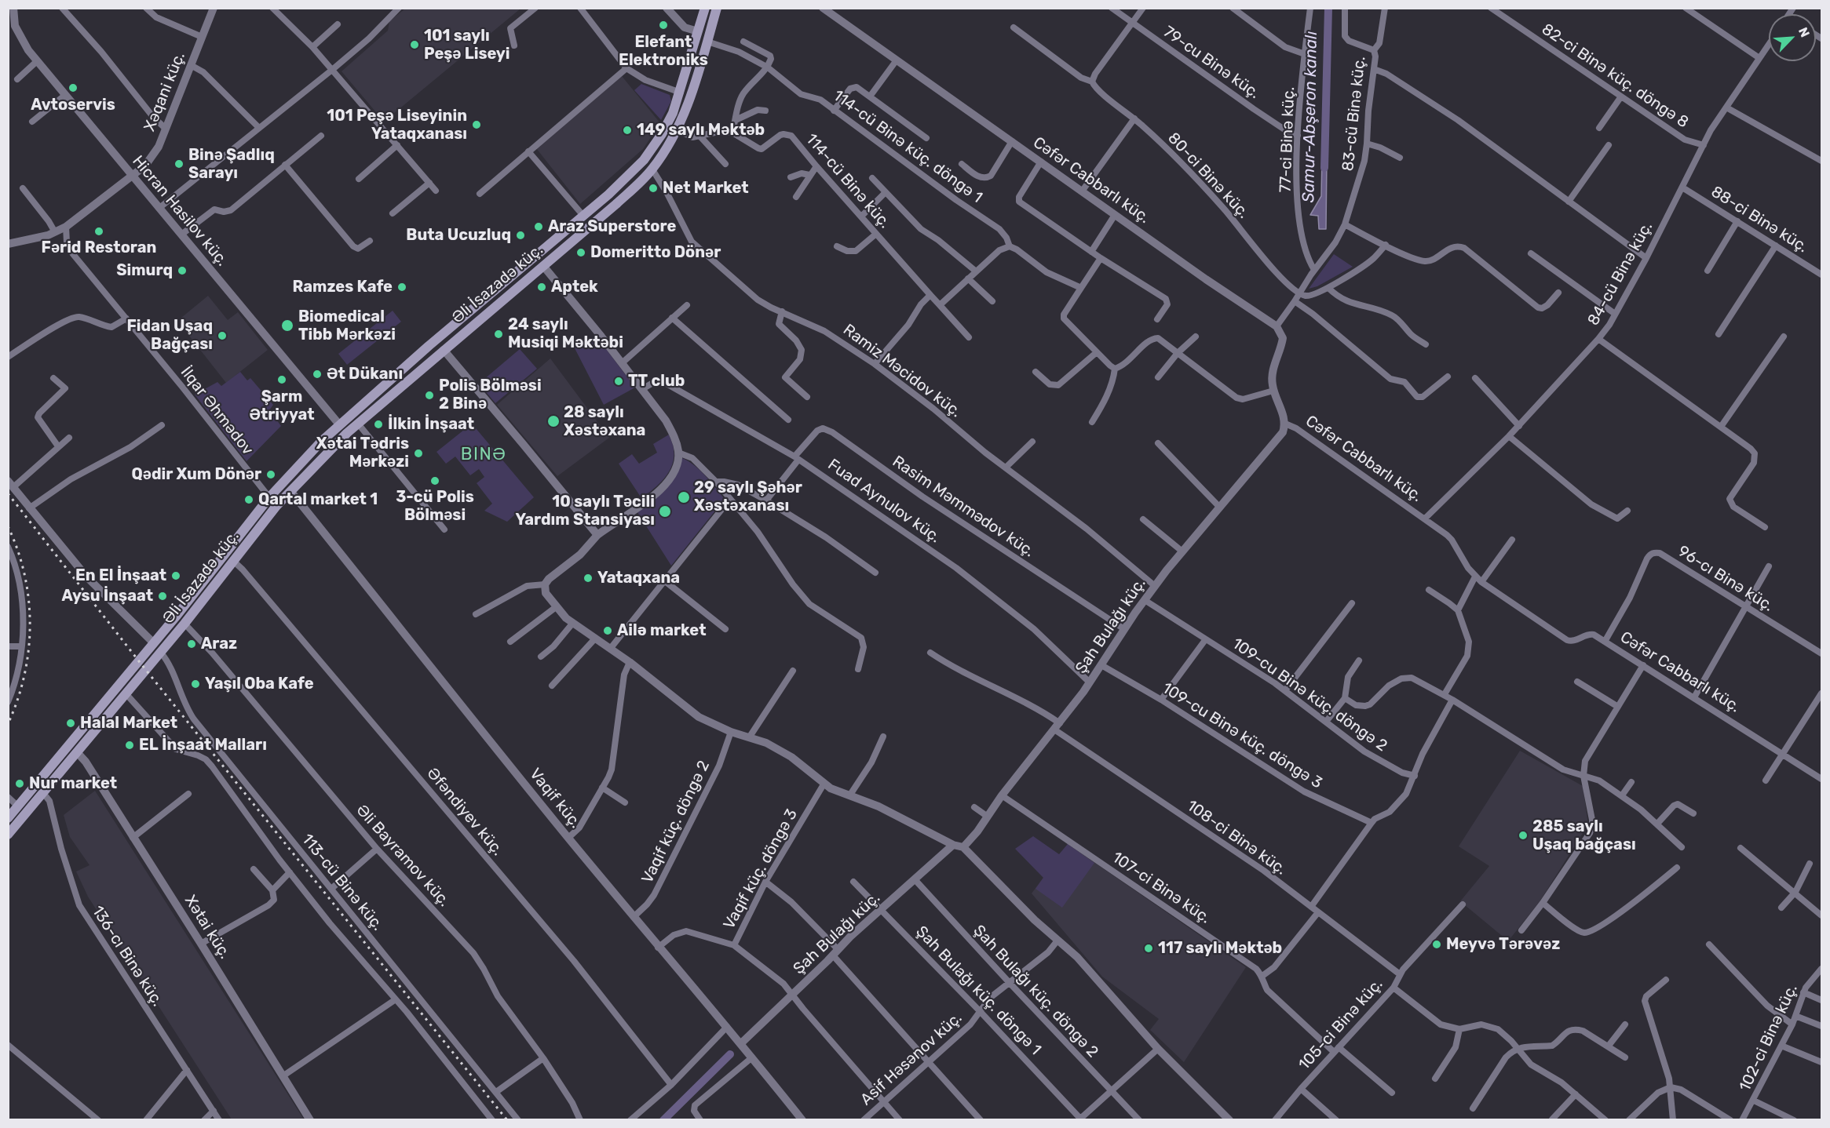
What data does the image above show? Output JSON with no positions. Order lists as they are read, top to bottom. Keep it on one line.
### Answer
{"streets":{"main road":["Əli İsazadə küç."],"street":["79-cu Binə küç.","82-ci Binə küç. döngə 8","Xəqani küç.","83-cü Binə küç.","77-ci Binə küç.","114-cü Binə küç. döngə 1","80-ci Binə küç.","Cəfər Cabbarlı küç.","114-cü Binə küç.","Hicran Hasilov küç.","88-ci Binə küç.","84-cü Binə küç.","Ramiz Məcidov küç.","İlqar Əhmədov","Fuad Aynulov küç.","Rasim Məmmədov küç.","96-cı Binə küç.","Şah Bulağı küç.","109-cu Binə küç. döngə 2","109-cu Binə küç. döngə 3","Vaqif küç.","Əfəndiyev küç.","Vaqif küç. döngə 2","108-ci Binə küç.","Əli Bayramov küç.","Vaqif küç. döngə 3","113-cü Binə küç.","107-ci Binə küç.","Xətai küç.","136-cı Binə küç.","Şah Bulağı küç. döngə 1","Şah Bulağı küç. döngə 2","105-ci Binə küç.","102-ci Binə küç.","Asif Həsənov küç."]},"crossings":[["79-cu Binə küç.","77-ci Binə küç."],["82-ci Binə küç. döngə 8","84-cü Binə küç."],["Xəqani küç.","Hicran Hasilov küç."],["Xəqani küç.","İlqar Əhmədov"],["83-cü Binə küç.","77-ci Binə küç."],["83-cü Binə küç.","80-ci Binə küç."],["83-cü Binə küç.","Cəfər Cabbarlı küç."],["114-cü Binə küç. döngə 1","Əli İsazadə küç."],["Cəfər Cabbarlı küç.","84-cü Binə küç."],["Cəfər Cabbarlı küç.","96-cı Binə küç."],["Cəfər Cabbarlı küç.","Şah Bulağı küç."],["Hicran Hasilov küç.","Əli İsazadə küç."],["88-ci Binə küç.","84-cü Binə küç."],["Əli İsazadə küç.","Ramiz Məcidov küç."],["Əli İsazadə küç.","İlqar Əhmədov"],["Əli İsazadə küç.","Vaqif küç."],["Əli İsazadə küç.","Əfəndiyev küç."],["Əli İsazadə küç.","Əli Bayramov küç."],["Əli İsazadə küç.","113-cü Binə küç."],["Əli İsazadə küç.","Xətai küç."],["Əli İsazadə küç.","136-cı Binə küç."],["Ramiz Məcidov küç.","Şah Bulağı küç."],["Fuad Aynulov küç.","Rasim Məmmədov küç."],["Fuad Aynulov küç.","Şah Bulağı küç."],["Rasim Məmmədov küç.","Şah Bulağı küç."],["Şah Bulağı küç.","109-cu Binə küç. döngə 2"],["Şah Bulağı küç.","109-cu Binə küç. döngə 3"],["Şah Bulağı küç.","Vaqif küç."],["Şah Bulağı küç.","108-ci Binə küç."],["Şah Bulağı küç.","107-ci Binə küç."],["Şah Bulağı küç.","Şah Bulağı küç. döngə 1"],["Şah Bulağı küç.","Şah Bulağı küç. döngə 2"],["Vaqif küç.","Vaqif küç. döngə 2"],["Vaqif küç.","Vaqif küç. döngə 3"],["108-ci Binə küç.","105-ci Binə küç."],["107-ci Binə küç.","105-ci Binə küç."],["Şah Bulağı küç. döngə 1","Asif Həsənov küç."],["Şah Bulağı küç. döngə 2","Asif Həsənov küç."]],"districts":["BINƏ"],"water":["Samur-Abşeron kanalı"],"places":["Elefant Elektroniks","101 saylı Peşə Liseyi","Avtoservis","101 Peşə Liseyinin Yataqxanası","149 saylı Məktəb","Binə Şadlıq Sarayı","Net Market","Araz Superstore","Fərid Restoran","Buta Ucuzluq","Domeritto Dönər","Simurq","Ramzes Kafe","Aptek","Biomedical Tibb Mərkəzi","24 saylı Musiqi Məktəbi","Fidan Uşaq Bağçası","Ət Dükanı","Şarm Ətriyyat","TT club","Polis Bölməsi 2 Binə","28 saylı Xəstəxana","İlkin İnşaat","Xətai Tədris Mərkəzi","Qədir Xum Dönər","3-cü Polis Bölməsi","29 saylı Şəhər Xəstəxanası","Qartal market 1","10 saylı Təcili Yardım Stansiyası","En El İnşaat","Yataqxana","Aysu İnşaat","Ailә market","Araz","Yaşıl Oba Kafe","Halal Market","EL İnşaat Malları","Nur market","285 saylı Uşaq bağçası","Meyvə Tərəvəz","117 saylı Məktəb"],"north":"top right"}
